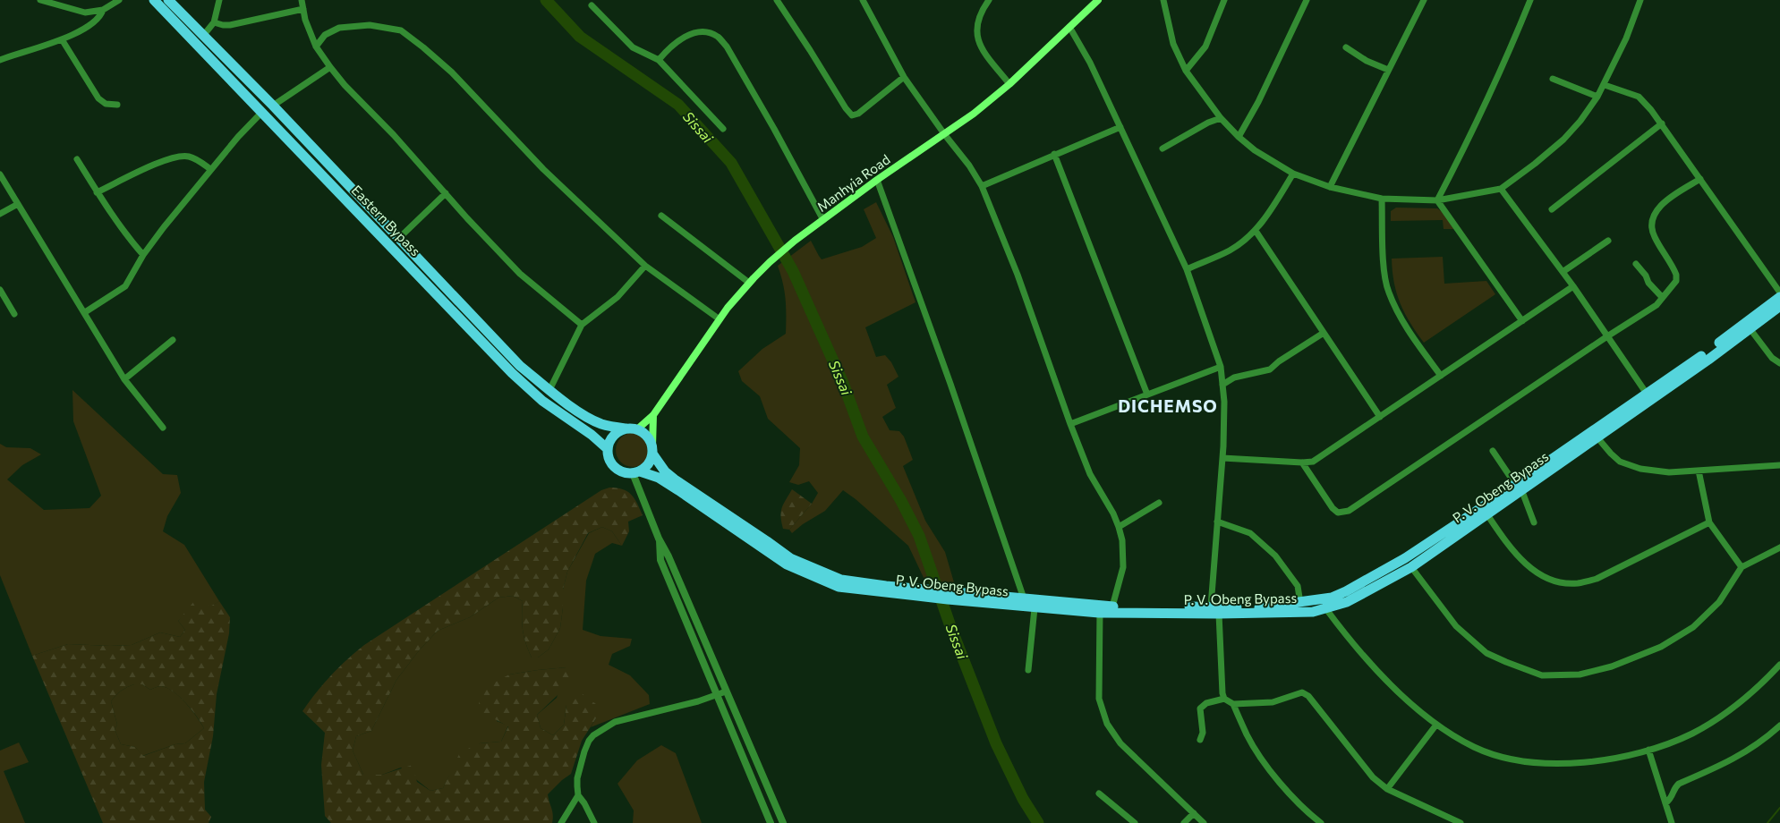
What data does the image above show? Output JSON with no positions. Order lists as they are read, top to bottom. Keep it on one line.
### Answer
{"streets":{"highway":["Eastern Bypass","P. V. Obeng Bypass"],"main road":["Manhyia Road"]},"crossings":[["Manhyia Road","Eastern Bypass"],["Manhyia Road","P. V. Obeng Bypass"],["Eastern Bypass","P. V. Obeng Bypass"]],"districts":["DICHEMSO"],"water":["Sissai"]}
